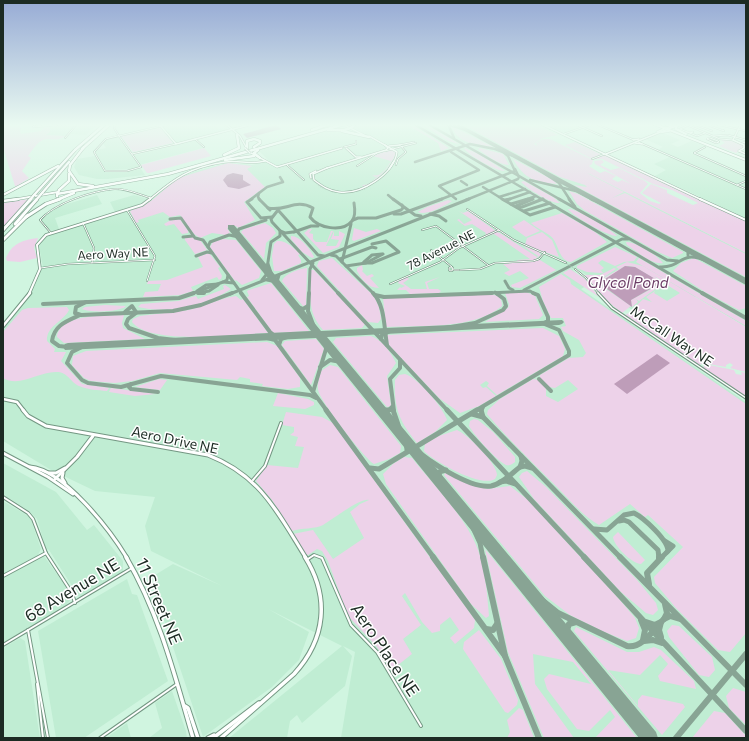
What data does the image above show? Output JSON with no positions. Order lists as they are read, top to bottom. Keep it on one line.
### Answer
{"streets":{"street":["78 Avenue NE","Aero Way NE","McCall Way NE","Aero Drive NE","68 Avenue NE","11 Street NE","Aero Place NE"]},"crossings":[["Aero Drive NE","Aero Place NE"],["68 Avenue NE","11 Street NE"]],"water":["Glycol Pond"]}
